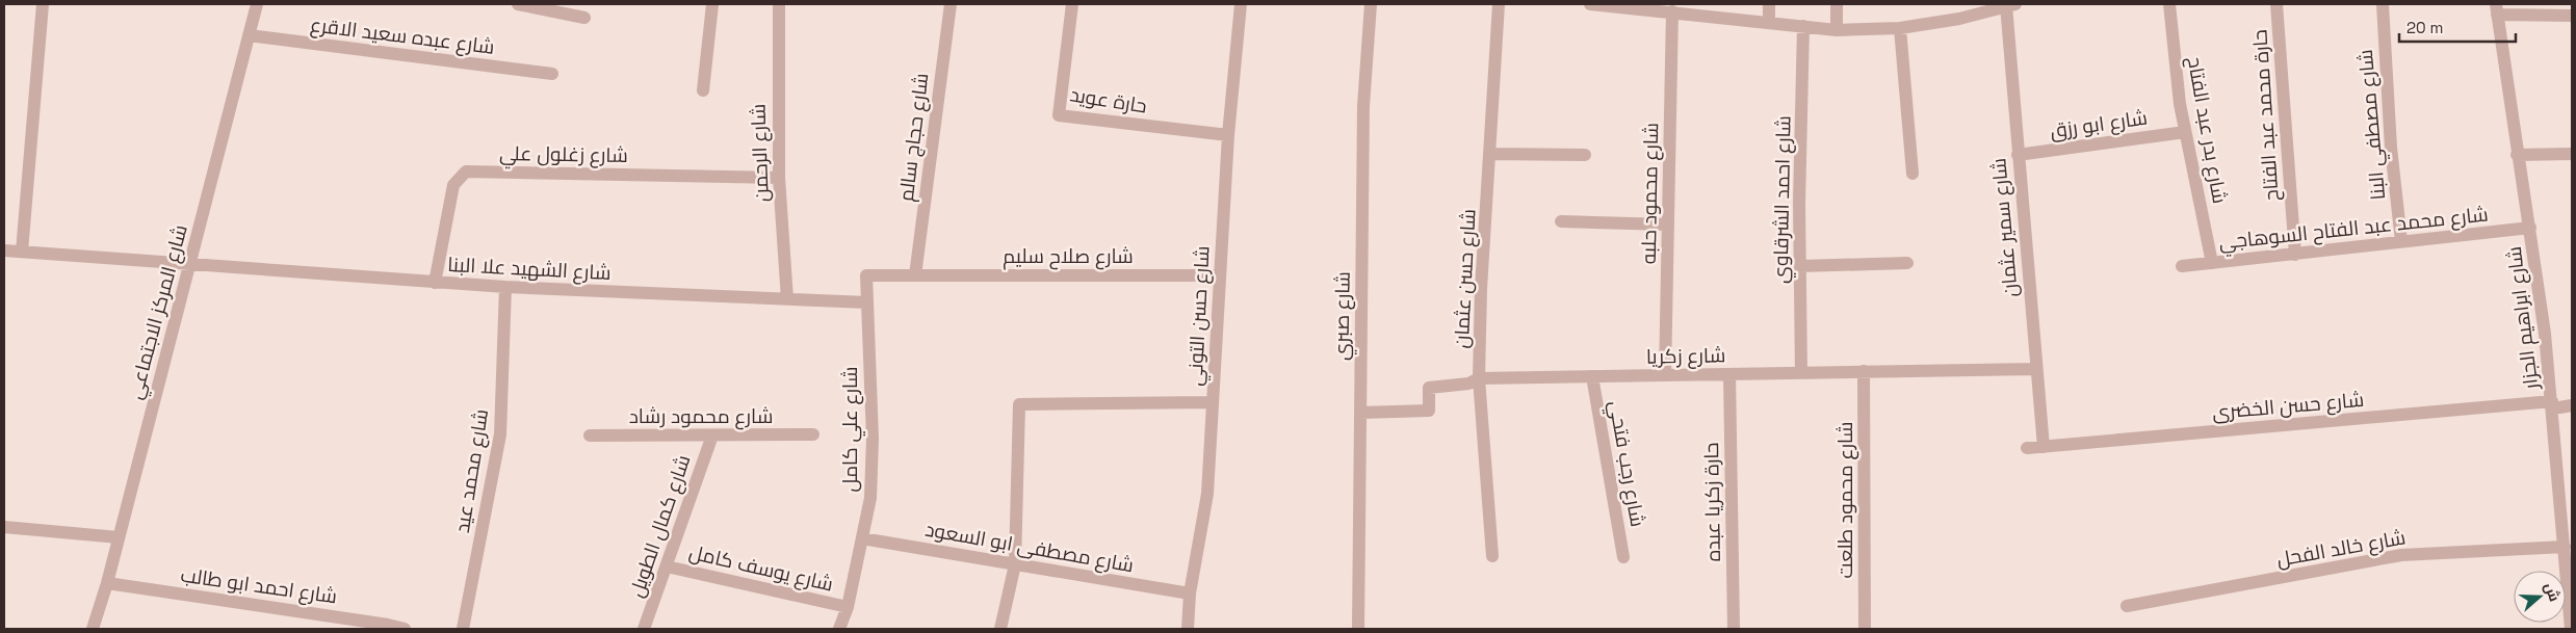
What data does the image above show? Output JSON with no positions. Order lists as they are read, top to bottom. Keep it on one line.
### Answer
{"streets":{"street":["شارع عبده سعيد الاقرع","حارة عويد","حارة محمد عبد الفتاح","شارع ابو رزق","شارع مصطفي البنا","شارع بدر عبد الفتاح","شارع حجاج سالم","شارع الرحمن","شارع زغلول علي","شارع محمود حلبه","شارع احمد الشرقاوي","شارع سمير عثمان","شارع محمد عبد الفتاح السوهاجي","شارع صلاح سليم","شارع الشهيد علا البنا","شارع حسن عثمان","شارع المركز الاجتماعي","شارع حسن التوني","شارع صبري","شارع ابراهيم الجزار","شارع زكريا","شارع حسن الخضرى","شارع محمود رشاد","شارع علي كامل","شارع رجب فتحي","شارع محمد عيد","شارع محمود طلعت","حارة زكريا عبده","شارع كمال الطويل","شارع مصطفى ابو السعود","شارع خالد الفحل","شارع يوسف كامل","شارع احمد ابو طالب"]},"crossings":[["شارع عبده سعيد الاقرع","شارع المركز الاجتماعي"],["حارة عويد","شارع حسن التوني"],["حارة محمد عبد الفتاح","شارع محمد عبد الفتاح السوهاجي"],["شارع ابو رزق","شارع بدر عبد الفتاح"],["شارع ابو رزق","شارع سمير عثمان"],["شارع مصطفي البنا","شارع محمد عبد الفتاح السوهاجي"],["شارع بدر عبد الفتاح","شارع محمد عبد الفتاح السوهاجي"],["شارع حجاج سالم","شارع صلاح سليم"],["شارع حجاج سالم","شارع علي كامل"],["شارع الرحمن","شارع زغلول علي"],["شارع الرحمن","شارع الشهيد علا البنا"],["شارع زغلول علي","شارع الشهيد علا البنا"],["شارع محمود حلبه","شارع زكريا"],["شارع احمد الشرقاوي","شارع زكريا"],["شارع سمير عثمان","شارع زكريا"],["شارع سمير عثمان","شارع حسن الخضرى"],["شارع محمد عبد الفتاح السوهاجي","شارع ابراهيم الجزار"],["شارع صلاح سليم","شارع حسن التوني"],["شارع صلاح سليم","شارع علي كامل"],["شارع الشهيد علا البنا","شارع المركز الاجتماعي"],["شارع الشهيد علا البنا","شارع علي كامل"],["شارع الشهيد علا البنا","شارع محمد عيد"],["شارع حسن عثمان","شارع زكريا"],["شارع المركز الاجتماعي","شارع احمد ابو طالب"],["شارع حسن التوني","شارع مصطفى ابو السعود"],["شارع صبري","شارع زكريا"],["شارع ابراهيم الجزار","شارع حسن الخضرى"],["شارع ابراهيم الجزار","شارع خالد الفحل"],["شارع زكريا","شارع رجب فتحي"],["شارع زكريا","شارع محمود طلعت"],["شارع زكريا","حارة زكريا عبده"],["شارع محمود رشاد","شارع كمال الطويل"],["شارع علي كامل","شارع مصطفى ابو السعود"],["شارع علي كامل","شارع يوسف كامل"],["شارع كمال الطويل","شارع يوسف كامل"]],"scale_bar":"20 m","north":"right"}
